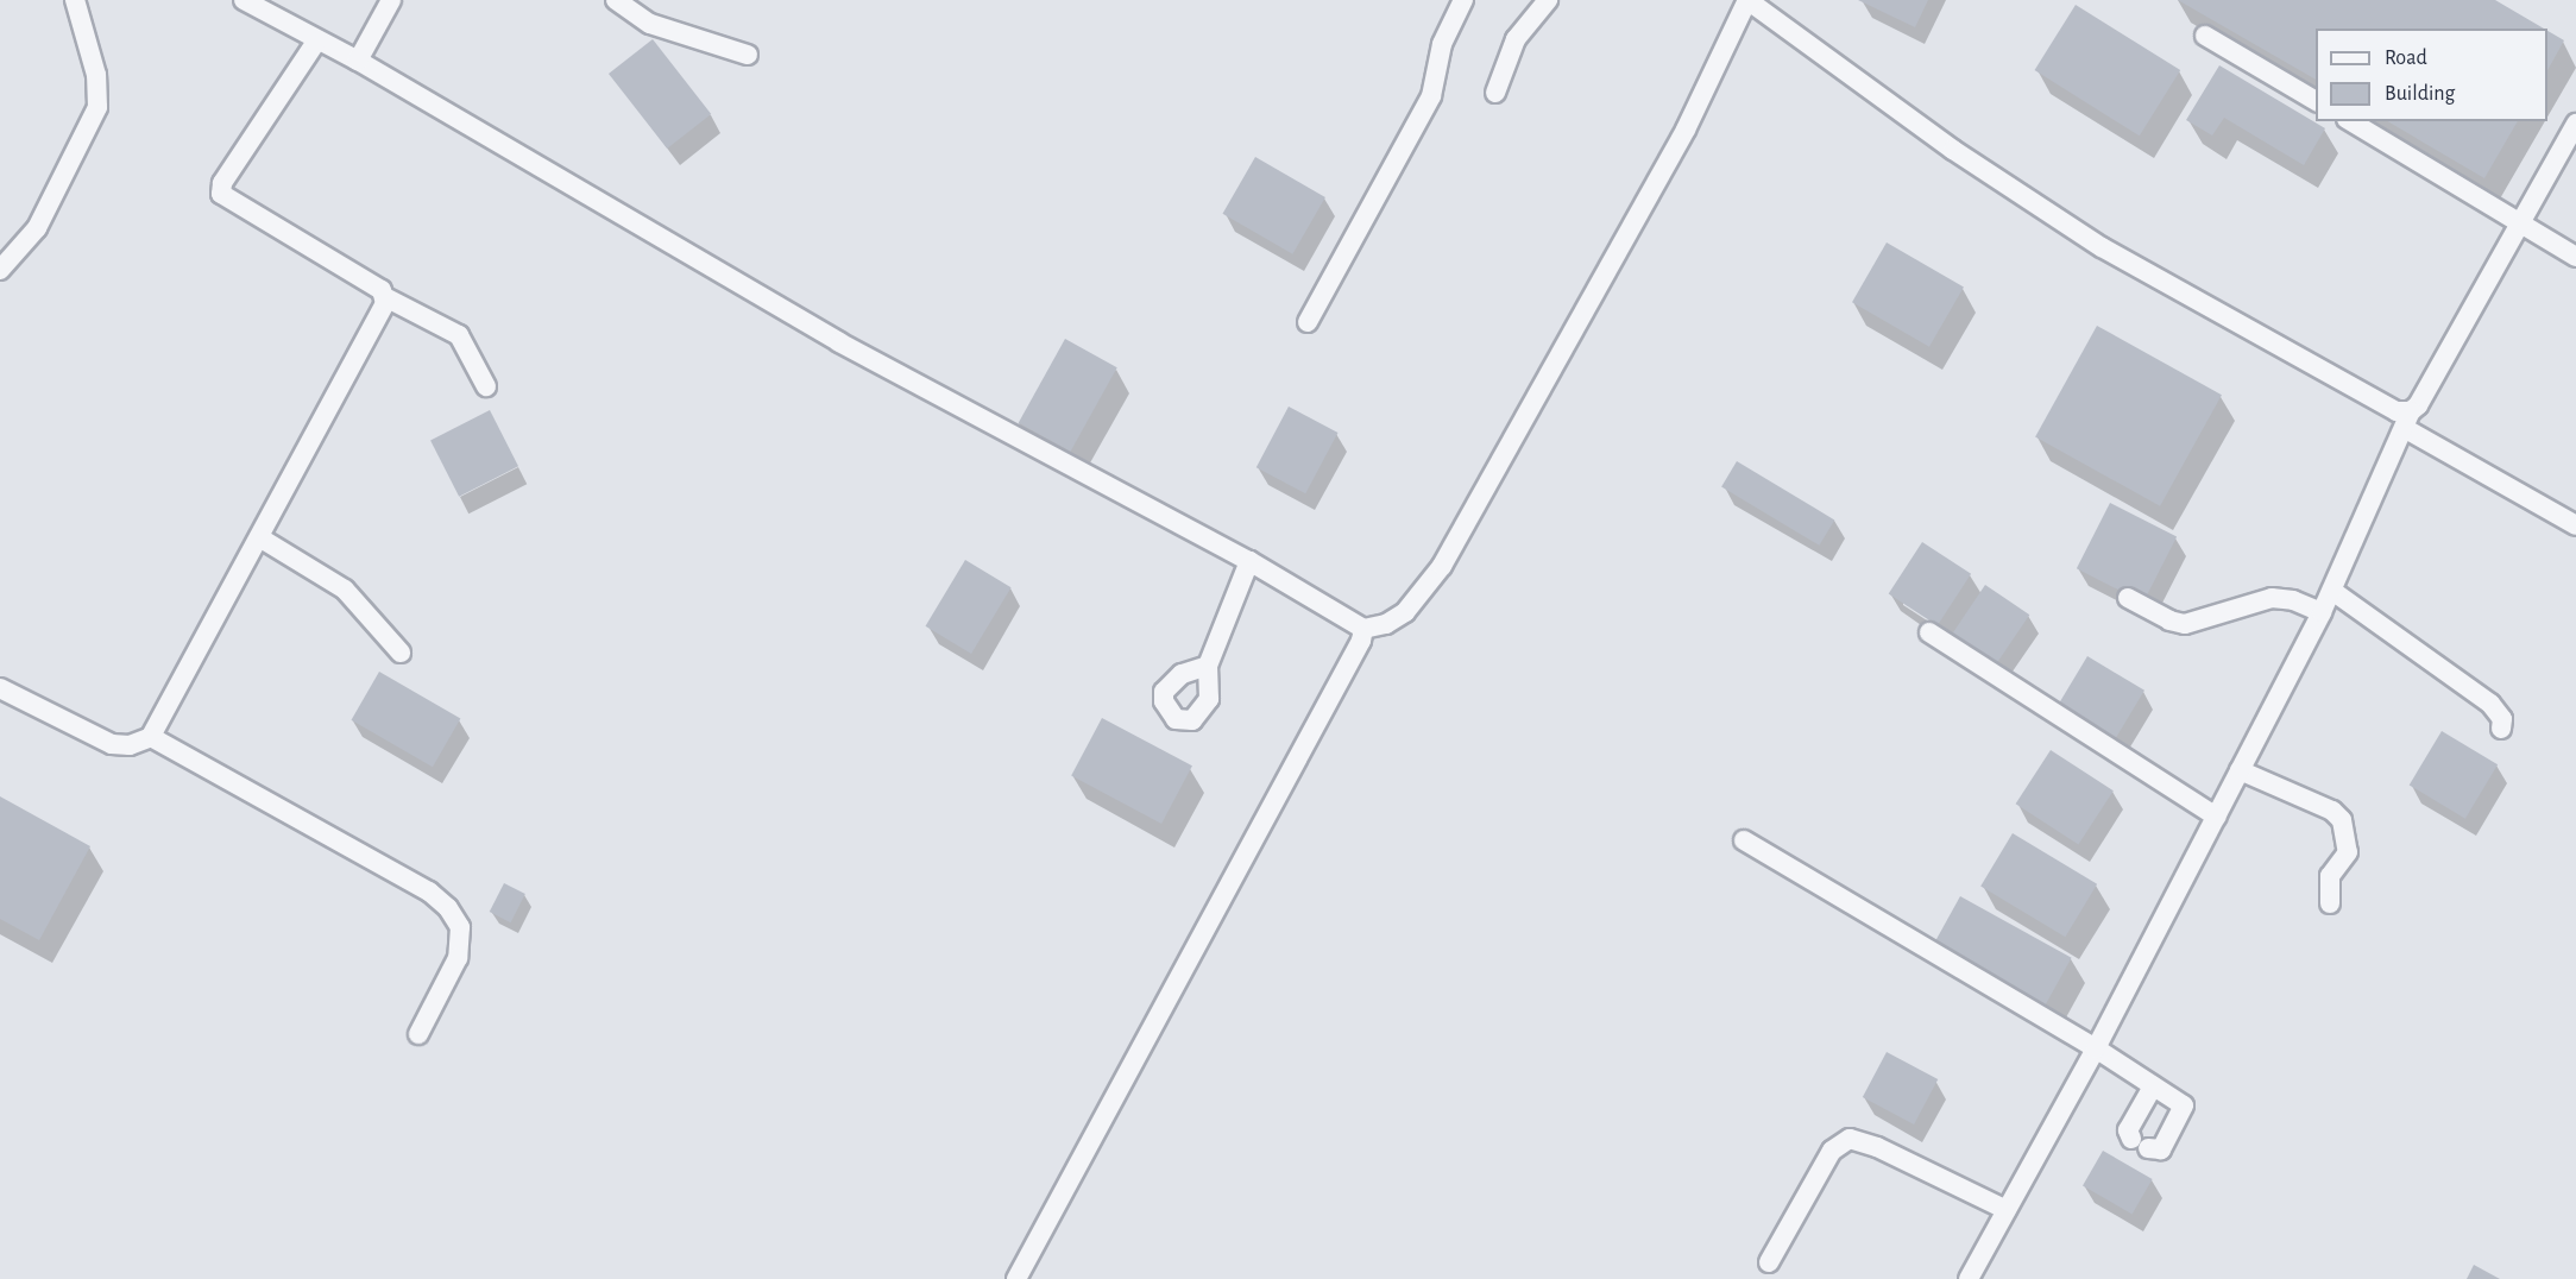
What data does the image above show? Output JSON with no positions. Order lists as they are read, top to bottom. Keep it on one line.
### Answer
{"legend":["Road","Building"]}
